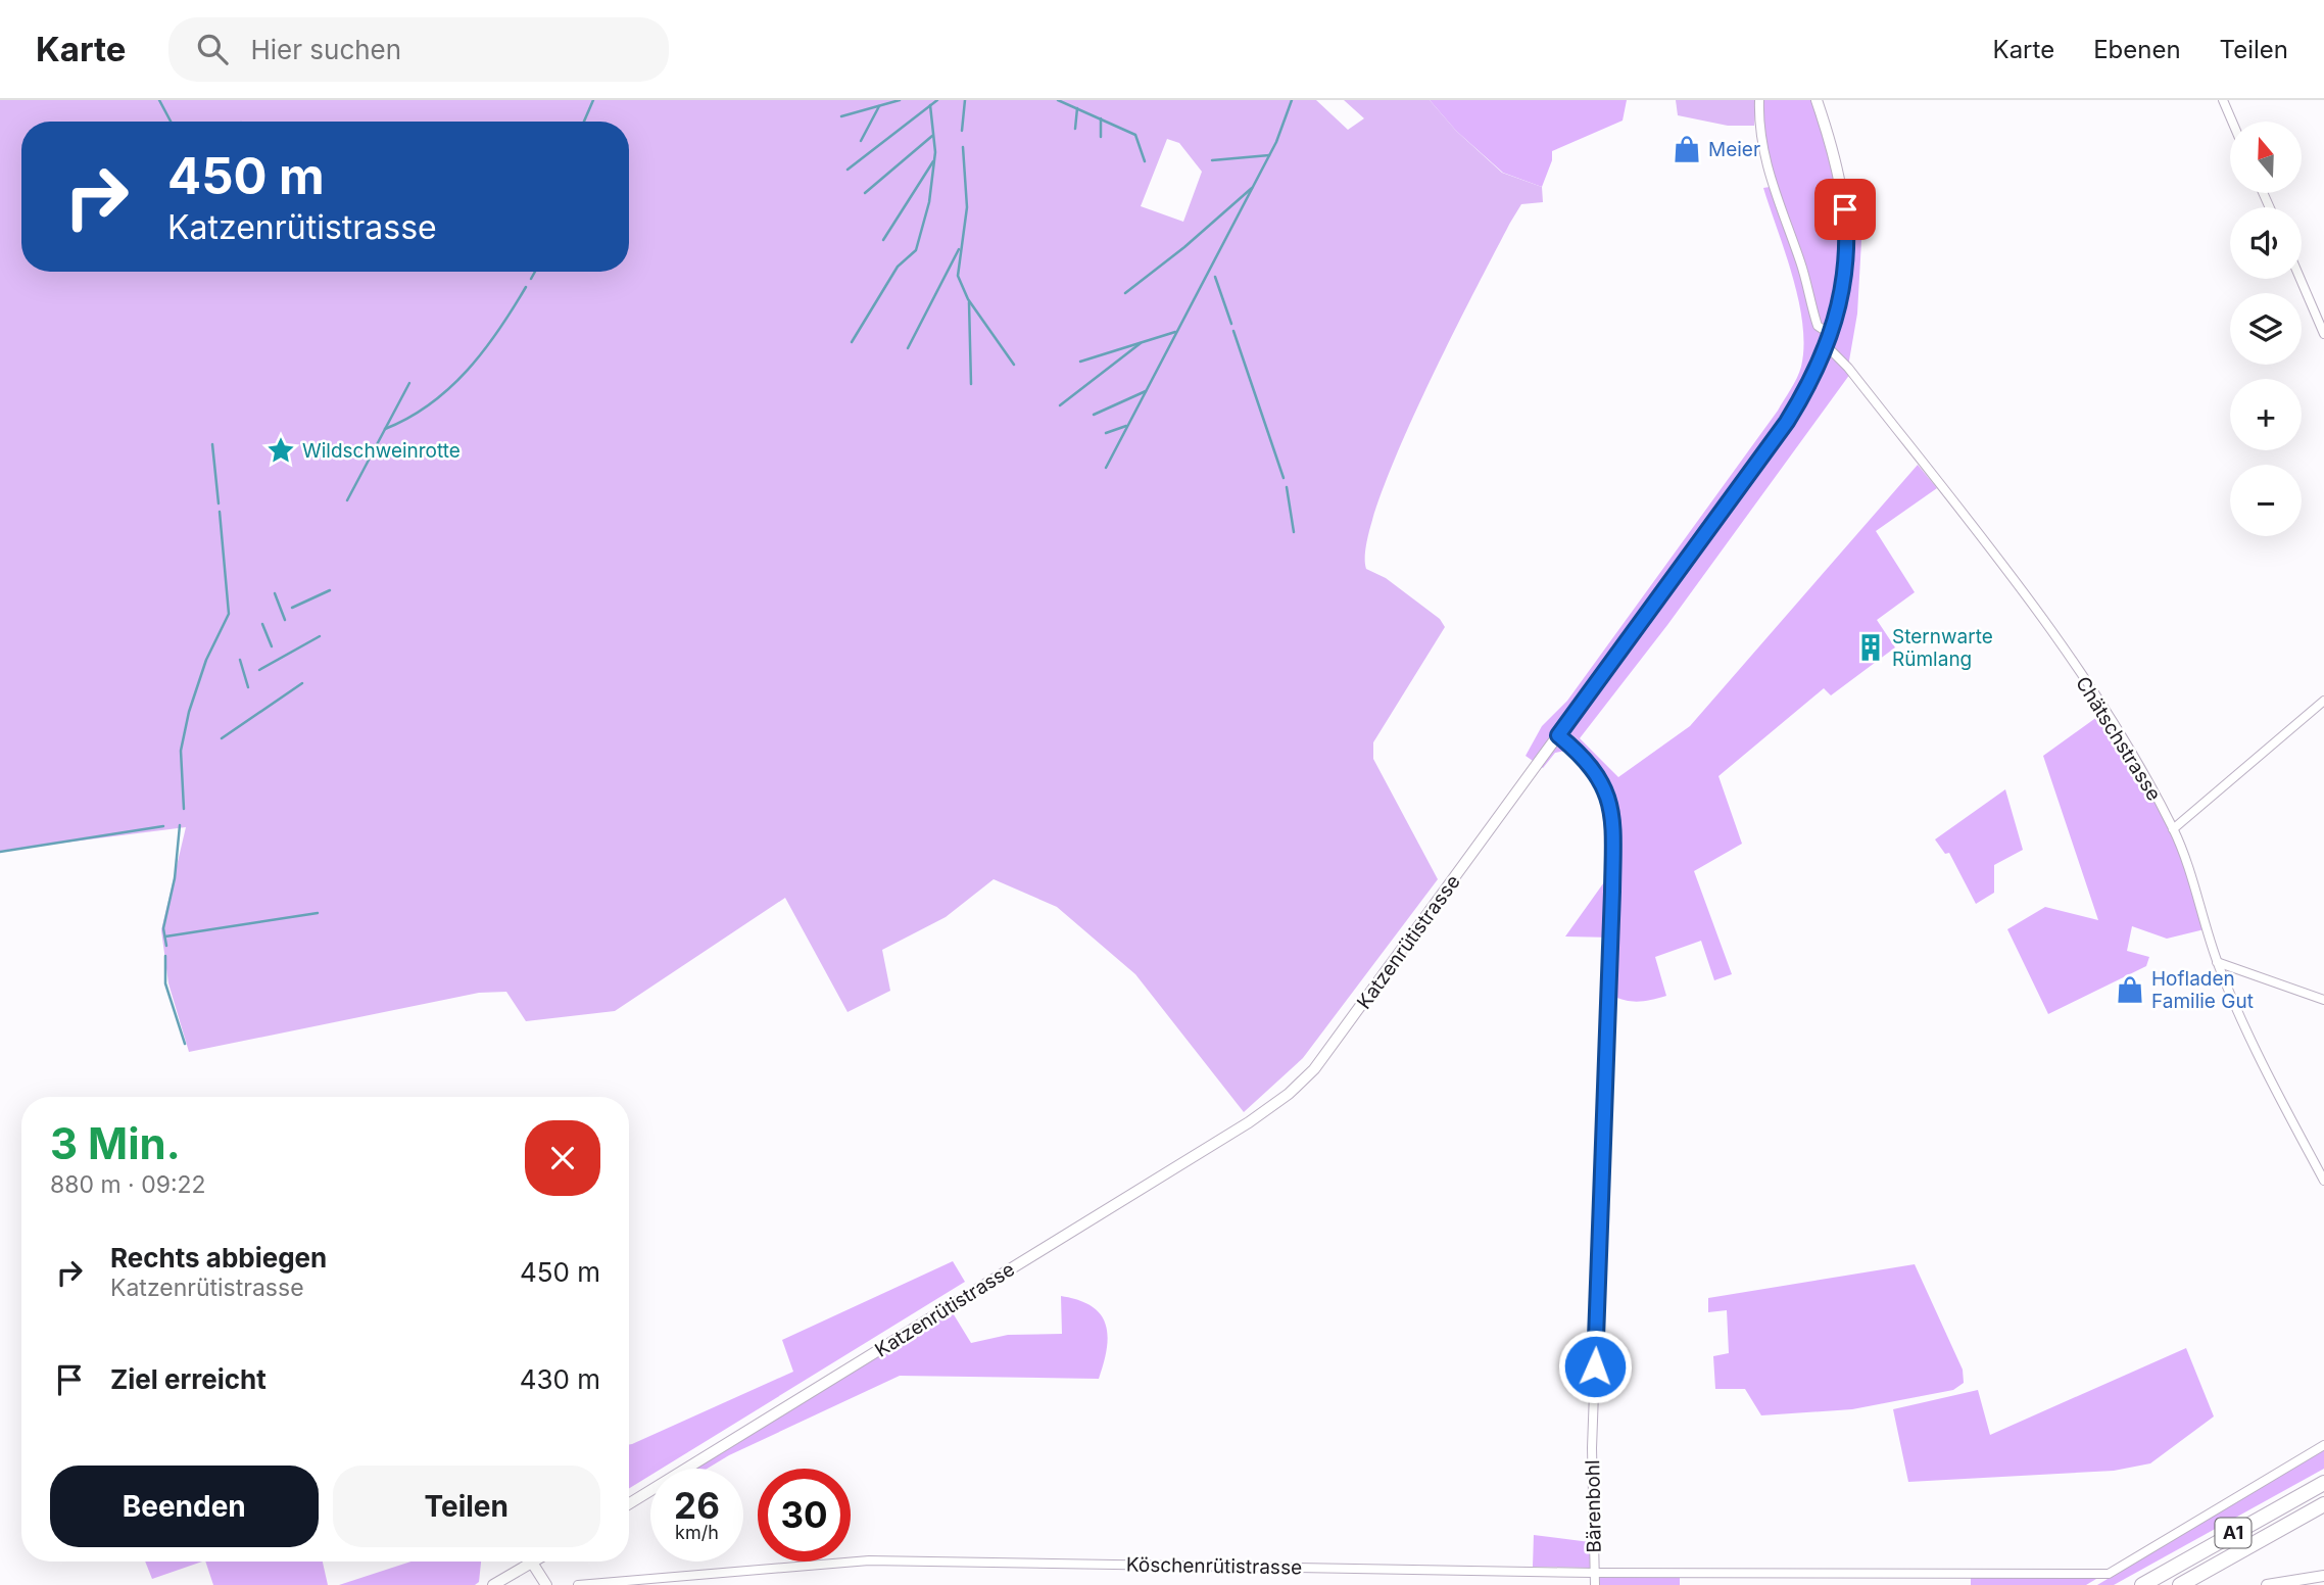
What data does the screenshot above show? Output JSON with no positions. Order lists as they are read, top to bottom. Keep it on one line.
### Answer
{"streets":{"highway":["A1"],"street":["Chätschstrasse","Katzenrütistrasse","Bärenbohl","Köschenrütistrasse"]},"crossings":[["Chätschstrasse","Katzenrütistrasse"],["Katzenrütistrasse","Bärenbohl"],["Bärenbohl","Köschenrütistrasse"]],"places":{"shop":["Meier","Hofladen Familie Gut"],"place":["Wildschweinrotte"],"building":["Sternwarte Rümlang"]},"north":"top","page":{"header":"Karte","search":"Hier suchen","nav":["Karte","Ebenen","Teilen"],"map_buttons":["+","−"],"turn":["450 m","Katzenrütistrasse"],"heading":["3 Min.","880 m · 09:22"],"list":[{"name":"Rechts abbiegen","note":"Katzenrütistrasse","value":"450 m"},{"name":"Ziel erreicht","value":"430 m"}],"buttons":["Beenden","Teilen"],"speed":"26 km/h","limit":"30"}}
